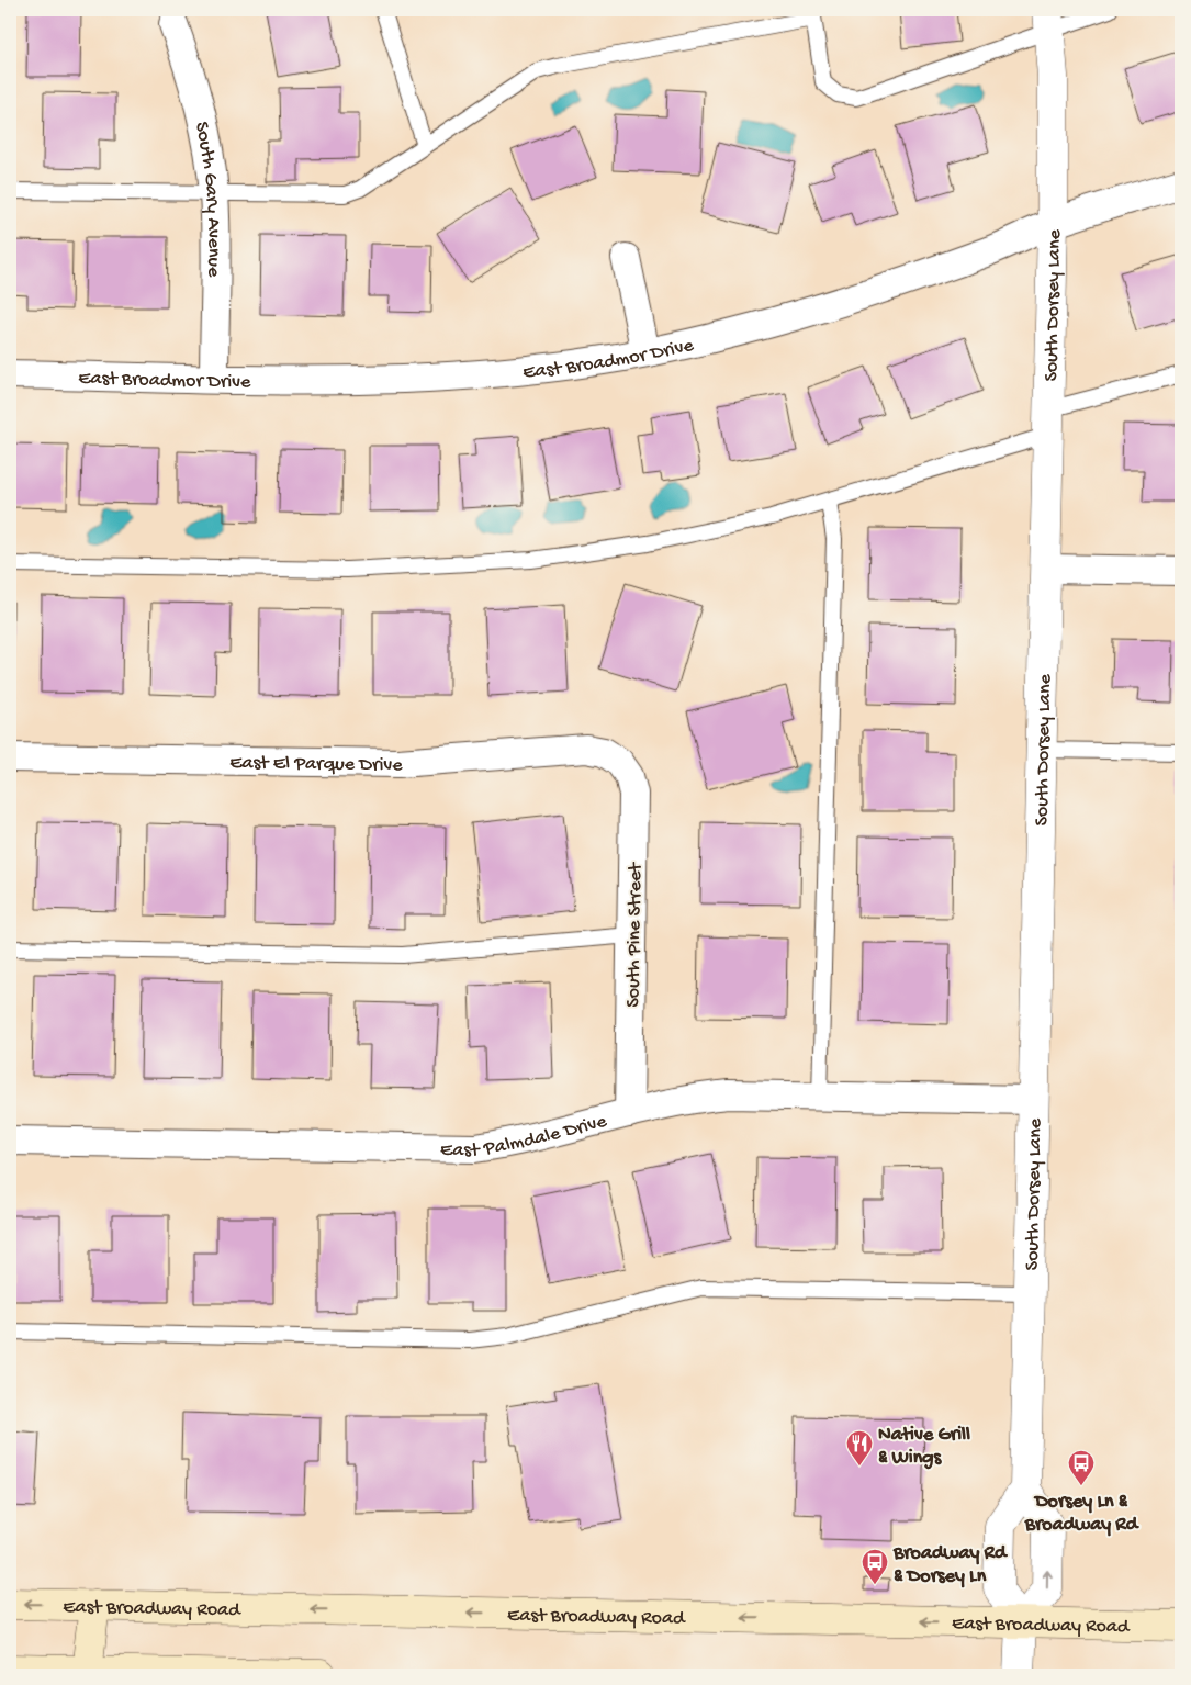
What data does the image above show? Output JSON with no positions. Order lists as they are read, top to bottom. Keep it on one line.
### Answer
{"streets":{"main road":["East Broadway Road"],"street":["South Gary Avenue","South Dorsey Lane","East Broadmor Drive","East El Parque Drive","South Pine Street","East Palmdale Drive"]},"crossings":[["South Gary Avenue","East Broadmor Drive"],["South Dorsey Lane","East Broadmor Drive"],["South Dorsey Lane","East Palmdale Drive"],["East El Parque Drive","South Pine Street"],["South Pine Street","East Palmdale Drive"]],"places":{"restaurant":["Native Grill & Wings"],"bus stop":["Dorsey Ln & Broadway Rd","Broadway Rd & Dorsey Ln"]}}
